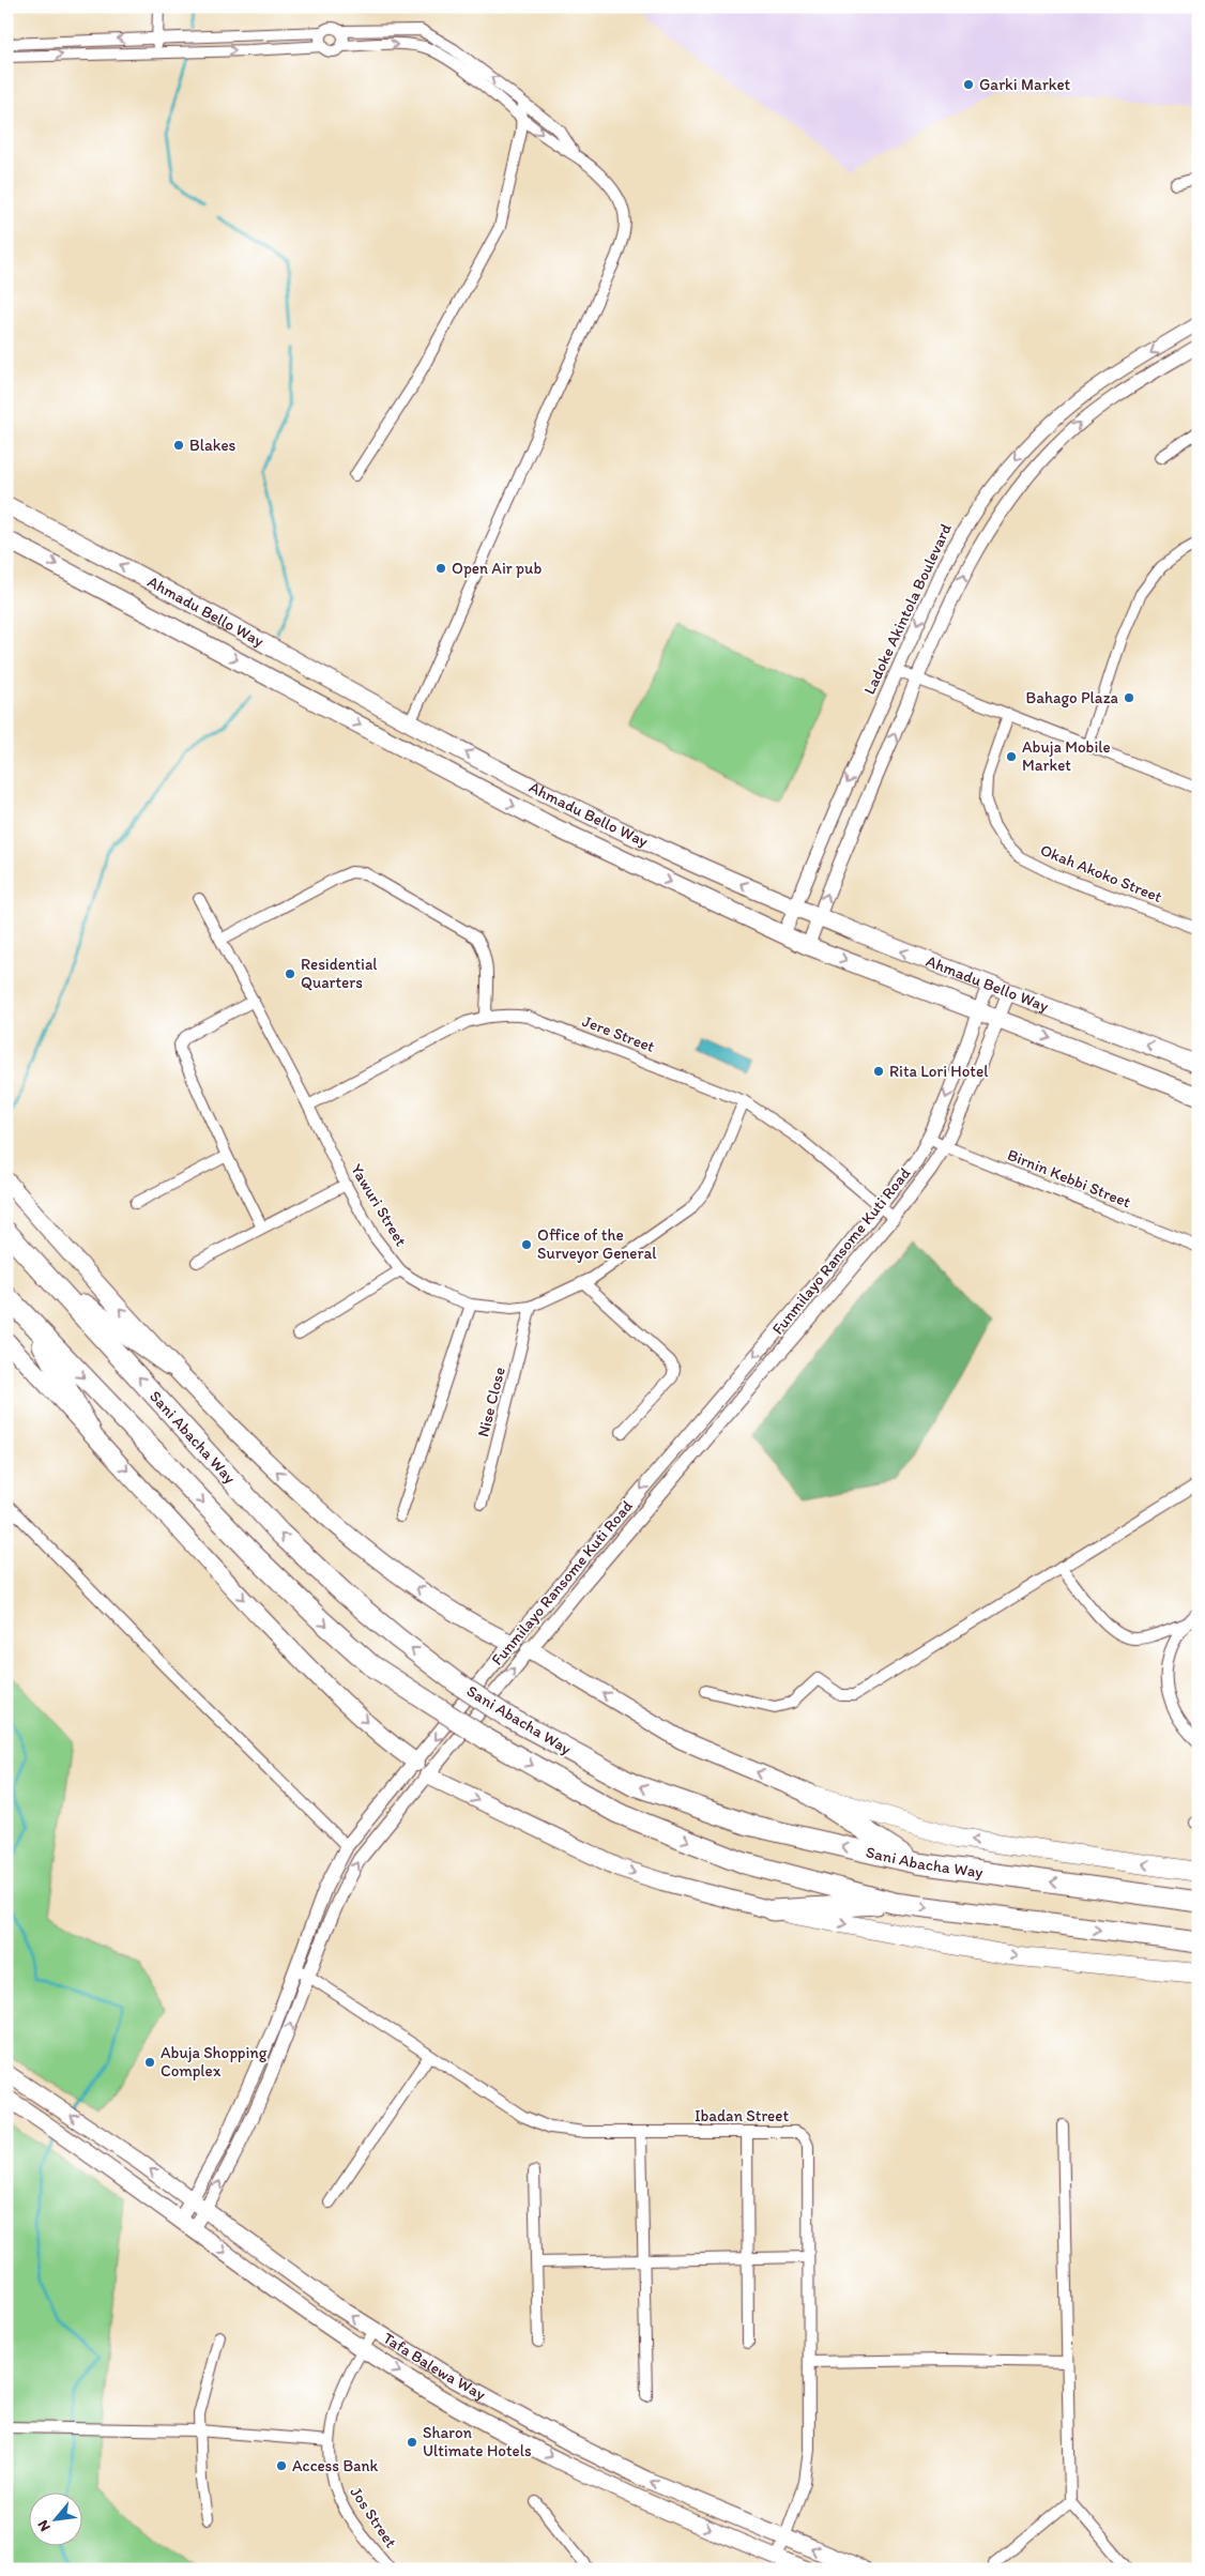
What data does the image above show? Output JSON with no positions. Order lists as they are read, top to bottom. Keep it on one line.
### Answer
{"streets":{"highway":["Sani Abacha Way"],"main road":["Ahmadu Bello Way","Tafa Balewa Way"],"street":["Ladoke Akintola Boulevard","Okah Akoko Street","Jere Street","Birnin Kebbi Street","Yawuri Street","Funmilayo Ransome Kuti Road","Nise Close","Ibadan Street","Jos Street"]},"crossings":[["Ladoke Akintola Boulevard","Ahmadu Bello Way"],["Ahmadu Bello Way","Funmilayo Ransome Kuti Road"],["Jere Street","Yawuri Street"],["Jere Street","Funmilayo Ransome Kuti Road"],["Birnin Kebbi Street","Funmilayo Ransome Kuti Road"],["Yawuri Street","Nise Close"],["Funmilayo Ransome Kuti Road","Sani Abacha Way"],["Funmilayo Ransome Kuti Road","Ibadan Street"],["Funmilayo Ransome Kuti Road","Tafa Balewa Way"],["Ibadan Street","Tafa Balewa Way"],["Tafa Balewa Way","Jos Street"]],"places":["Garki Market","Blakes","Open Air pub","Bahago Plaza","Abuja Mobile Market","Residential Quarters","Rita Lori Hotel","Office of the Surveyor General","Abuja Shopping Complex","Sharon Ultimate Hotels","Access Bank"],"north":"bottom left"}
